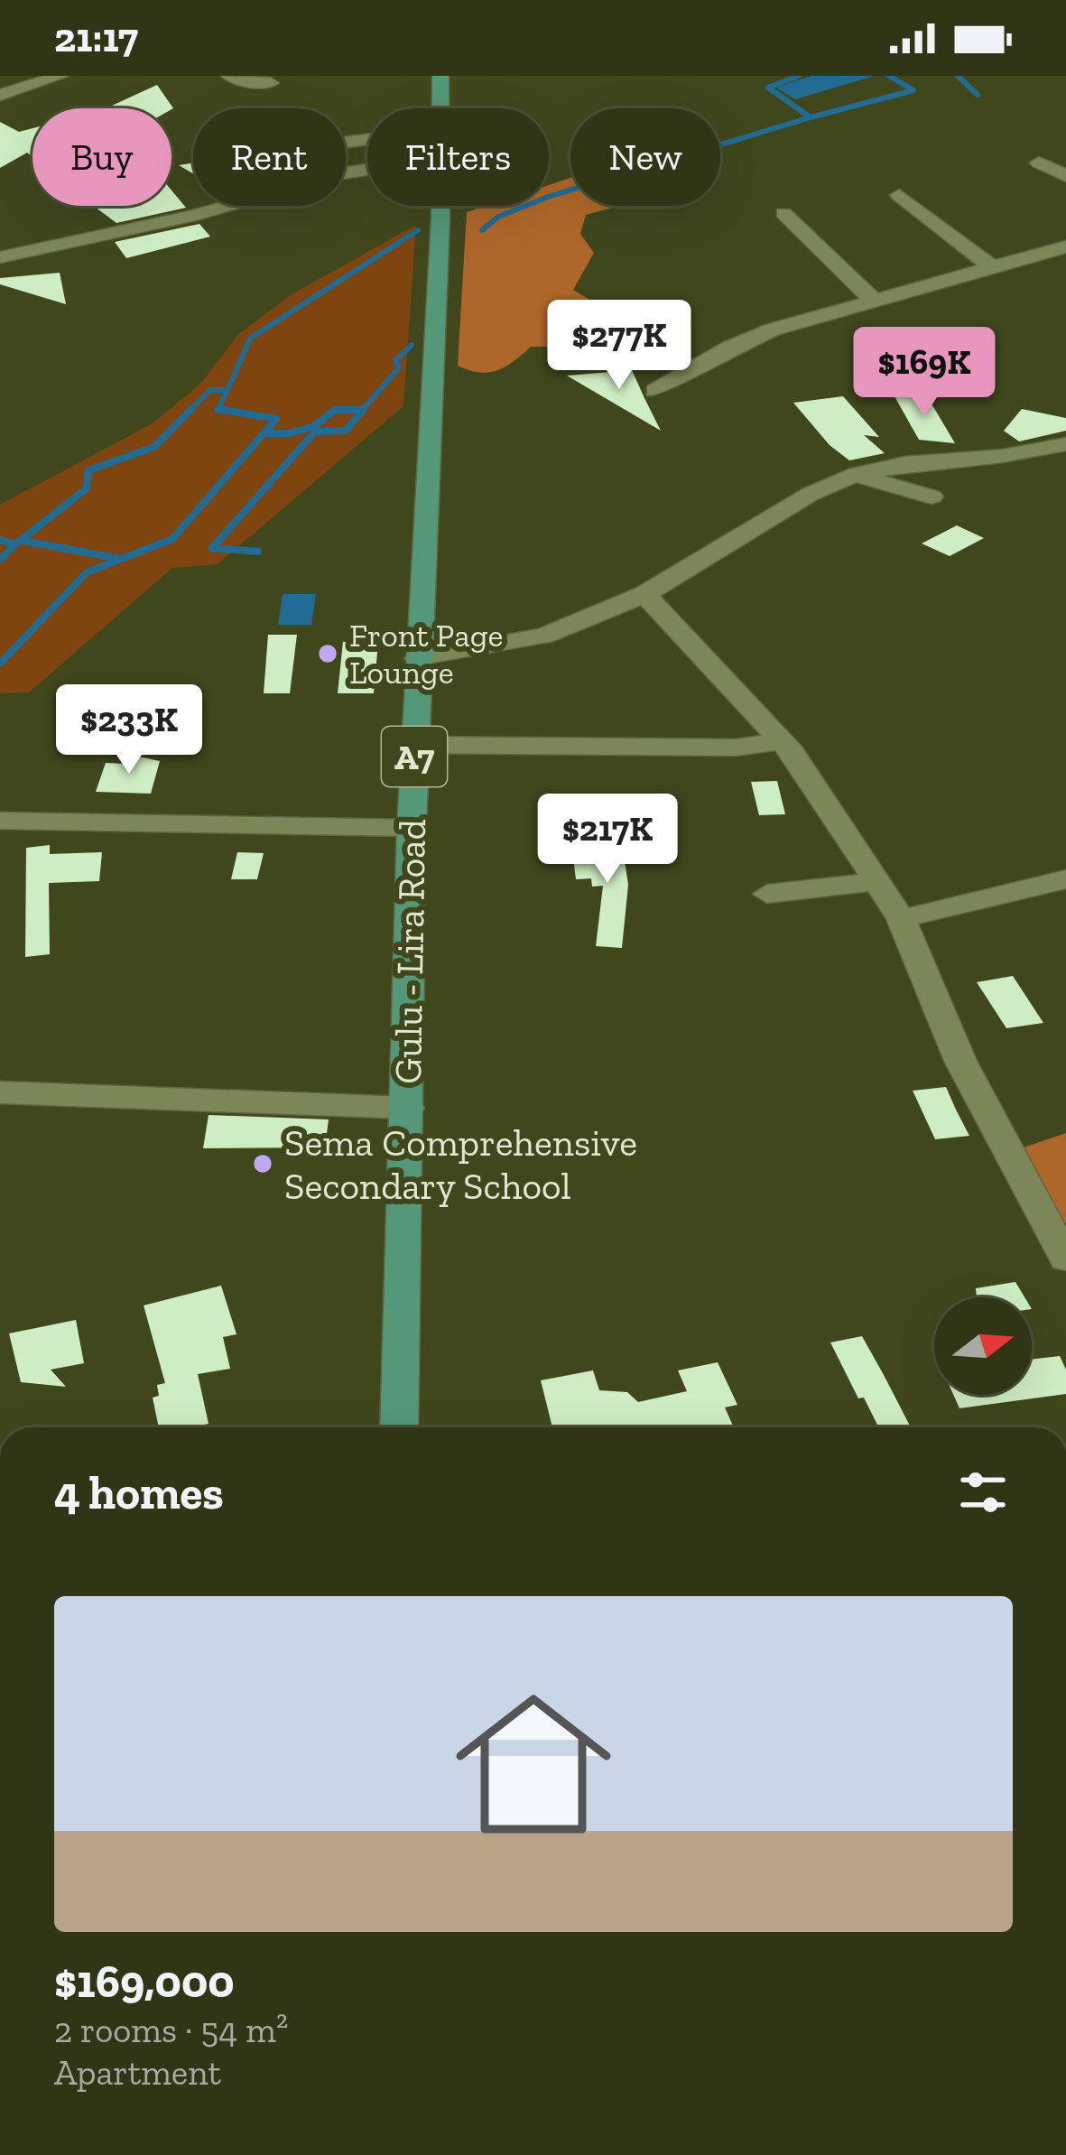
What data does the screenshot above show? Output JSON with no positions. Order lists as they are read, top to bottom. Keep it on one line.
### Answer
{"streets":{"main road":["A7","Gulu - Lira Road"]},"places":["Front Page Lounge","Sema Comprehensive Secondary School"],"north":"right","page":{"status":"21:17","chip":["Buy","Rent","Filters","New"],"price":["$277K","$169K","$233K","$217K"],"heading":"4 homes","list":[{"name":"$169,000","note":"2 rooms · 54 m² · Apartment"}]}}
